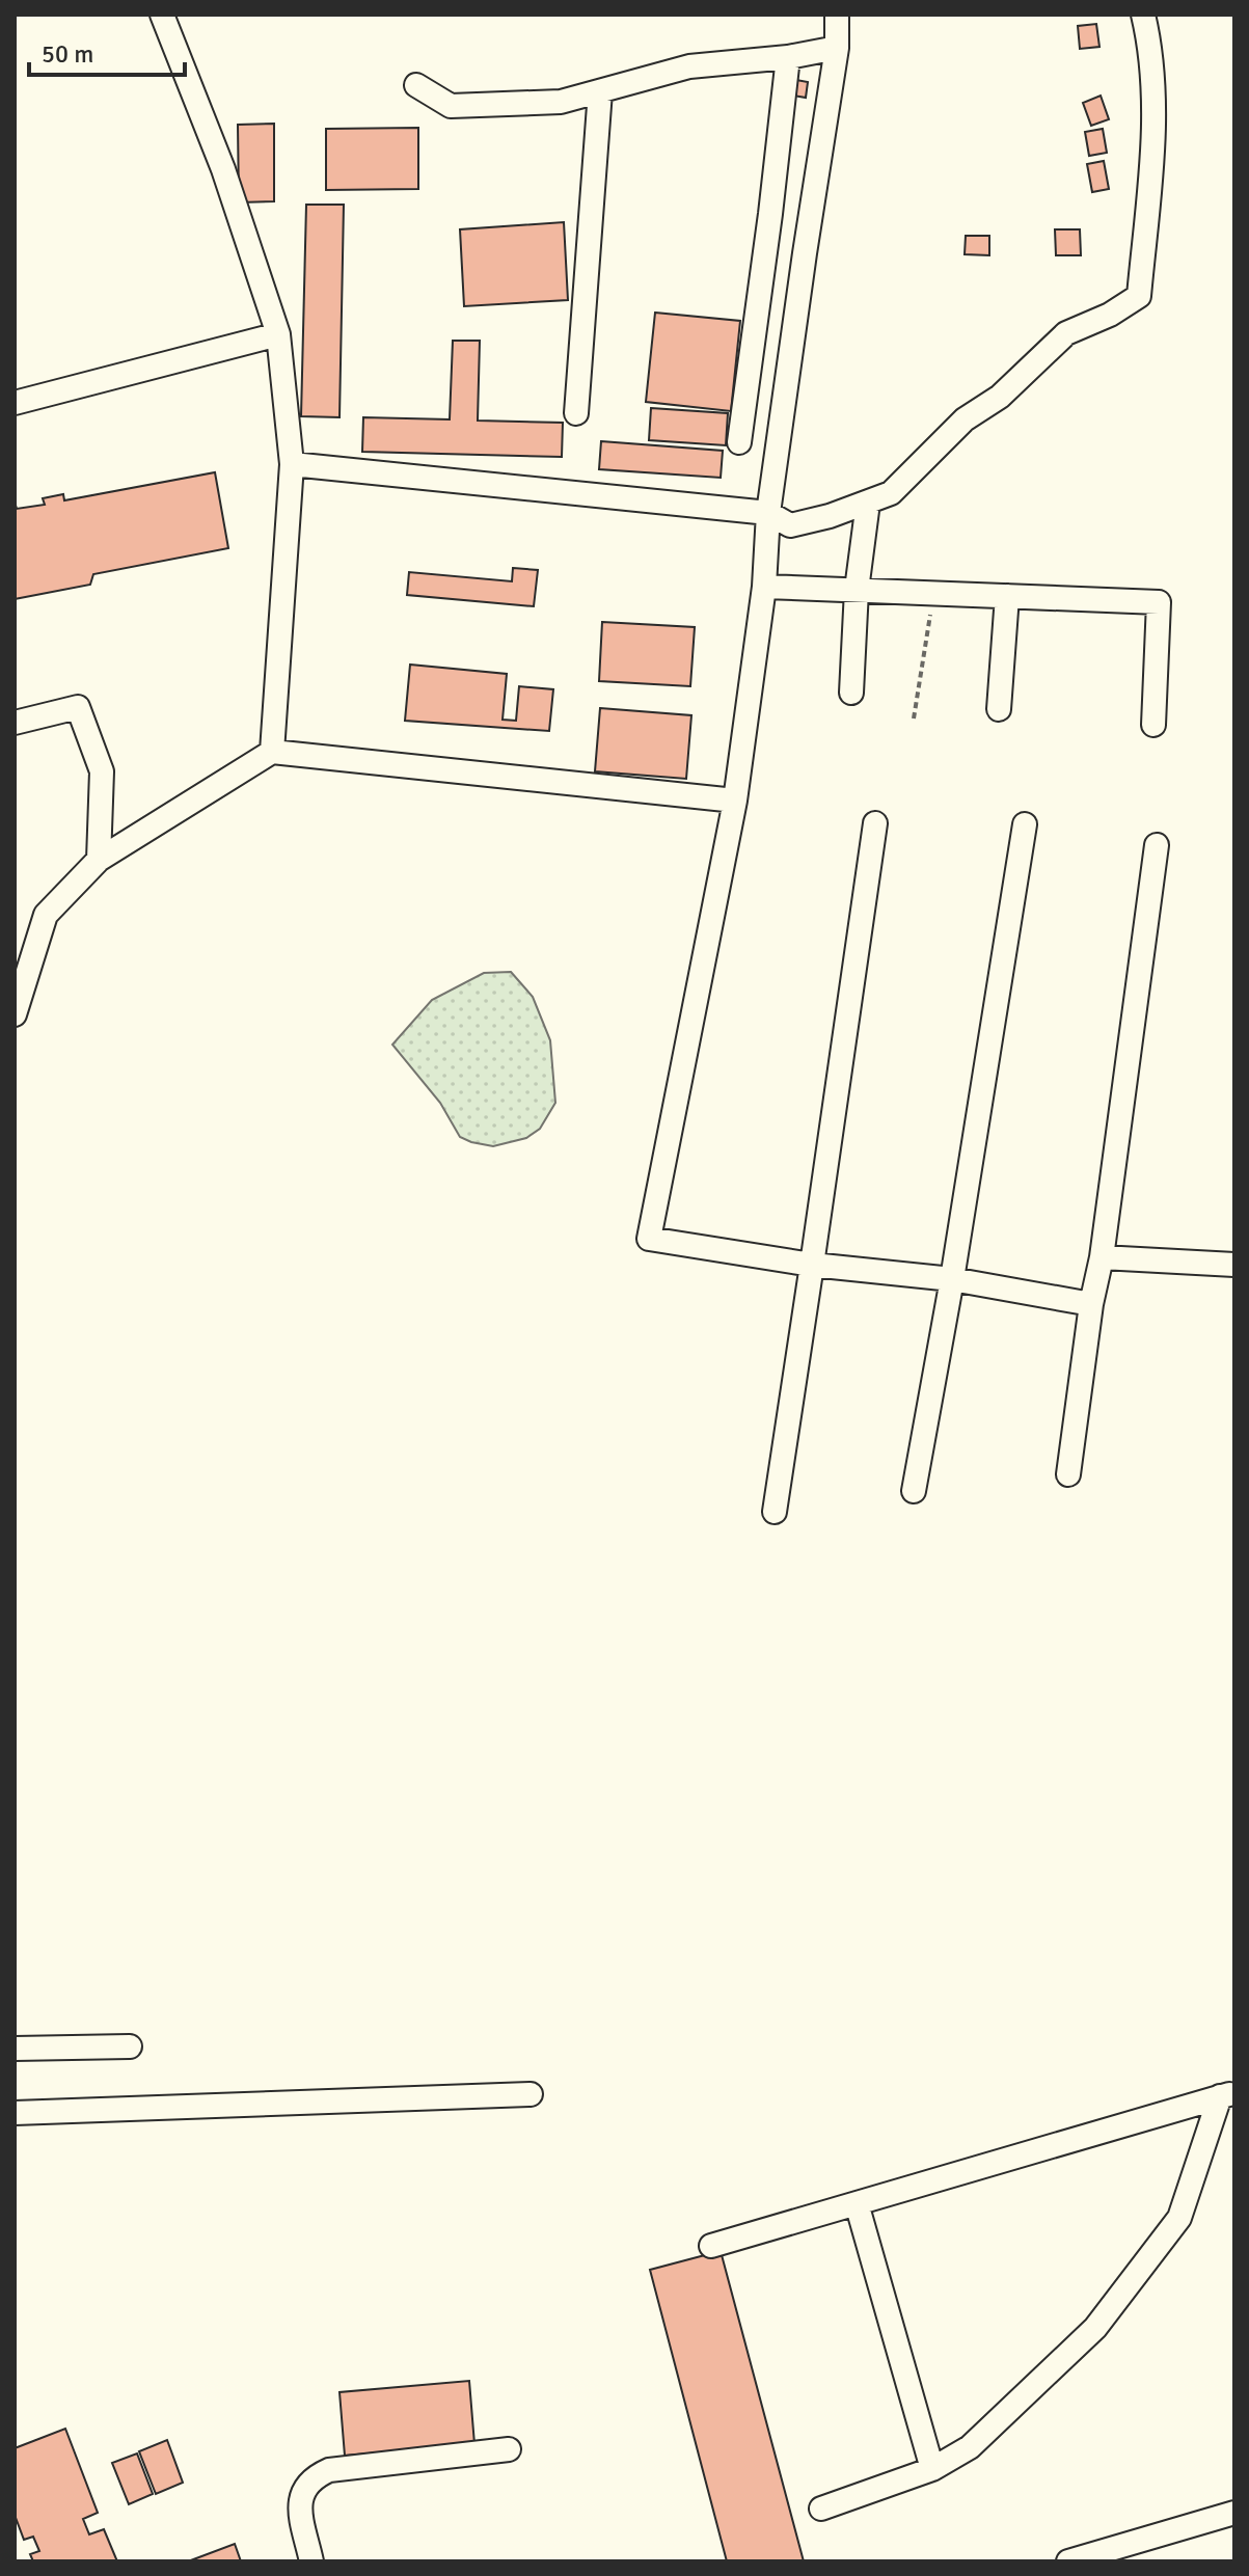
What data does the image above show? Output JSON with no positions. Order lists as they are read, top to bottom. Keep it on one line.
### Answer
{"scale_bar":"50 m"}
